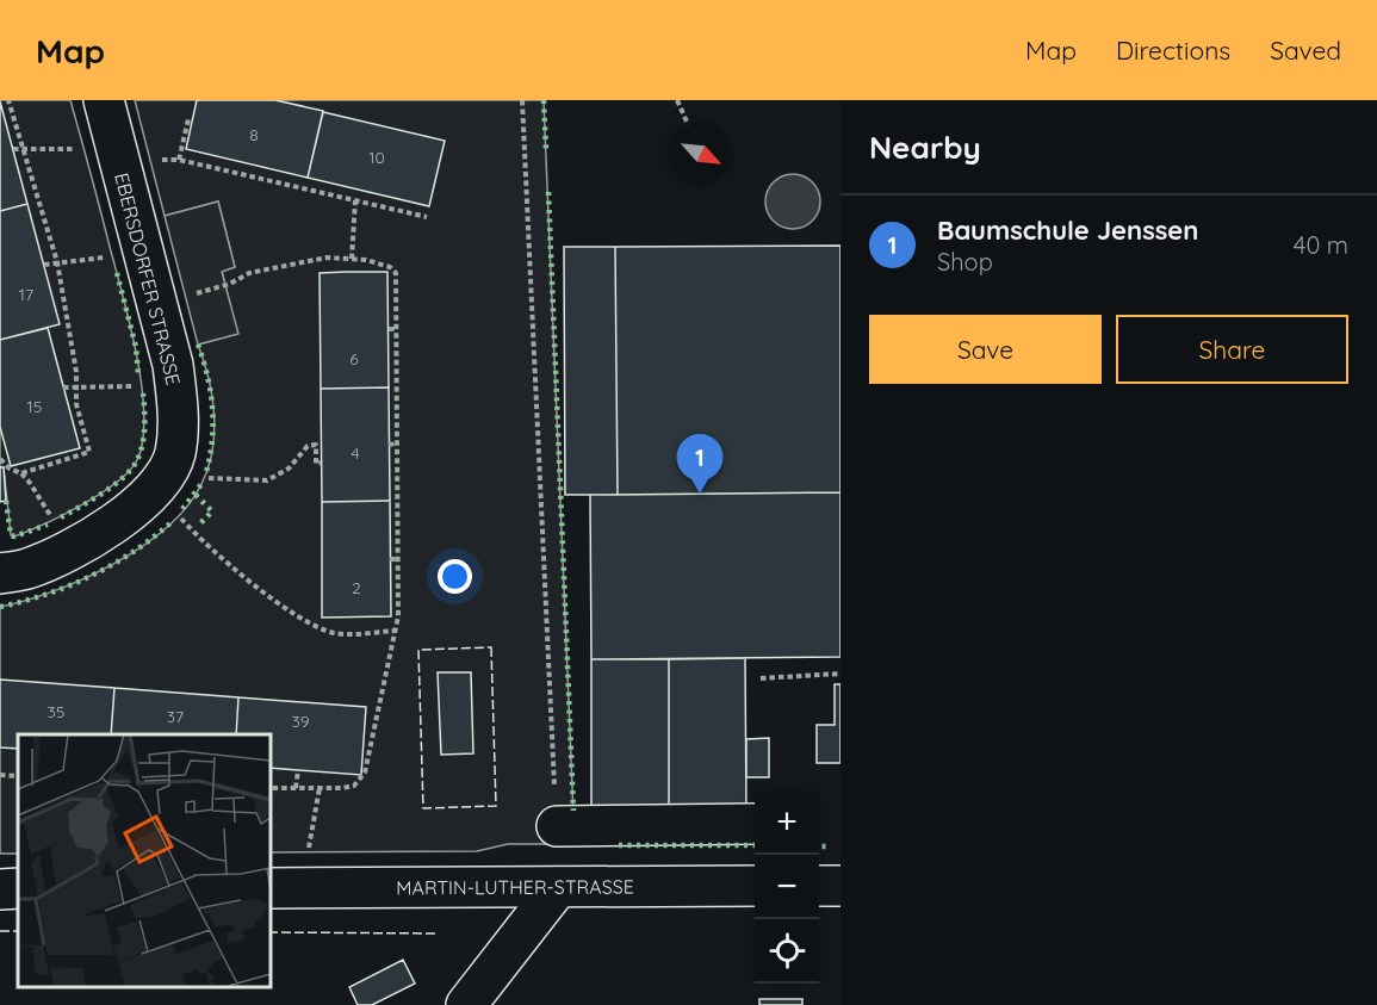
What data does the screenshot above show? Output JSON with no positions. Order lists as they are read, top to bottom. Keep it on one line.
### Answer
{"streets":{"street":["EBERSDORFER STRASSE","MARTIN-LUTHER-STRASSE"]},"house_numbers":["8","10","17","6","15","4","2","35","37","39"],"north":"bottom right","page":{"header":"Map","nav":["Map","Directions","Saved"],"heading":"Nearby","list":[{"mark":"1","name":"Baumschule Jenssen","note":"Shop","value":"40 m"}],"buttons":["Save","Share"],"pins":"1","map_buttons":["+","−"]}}
